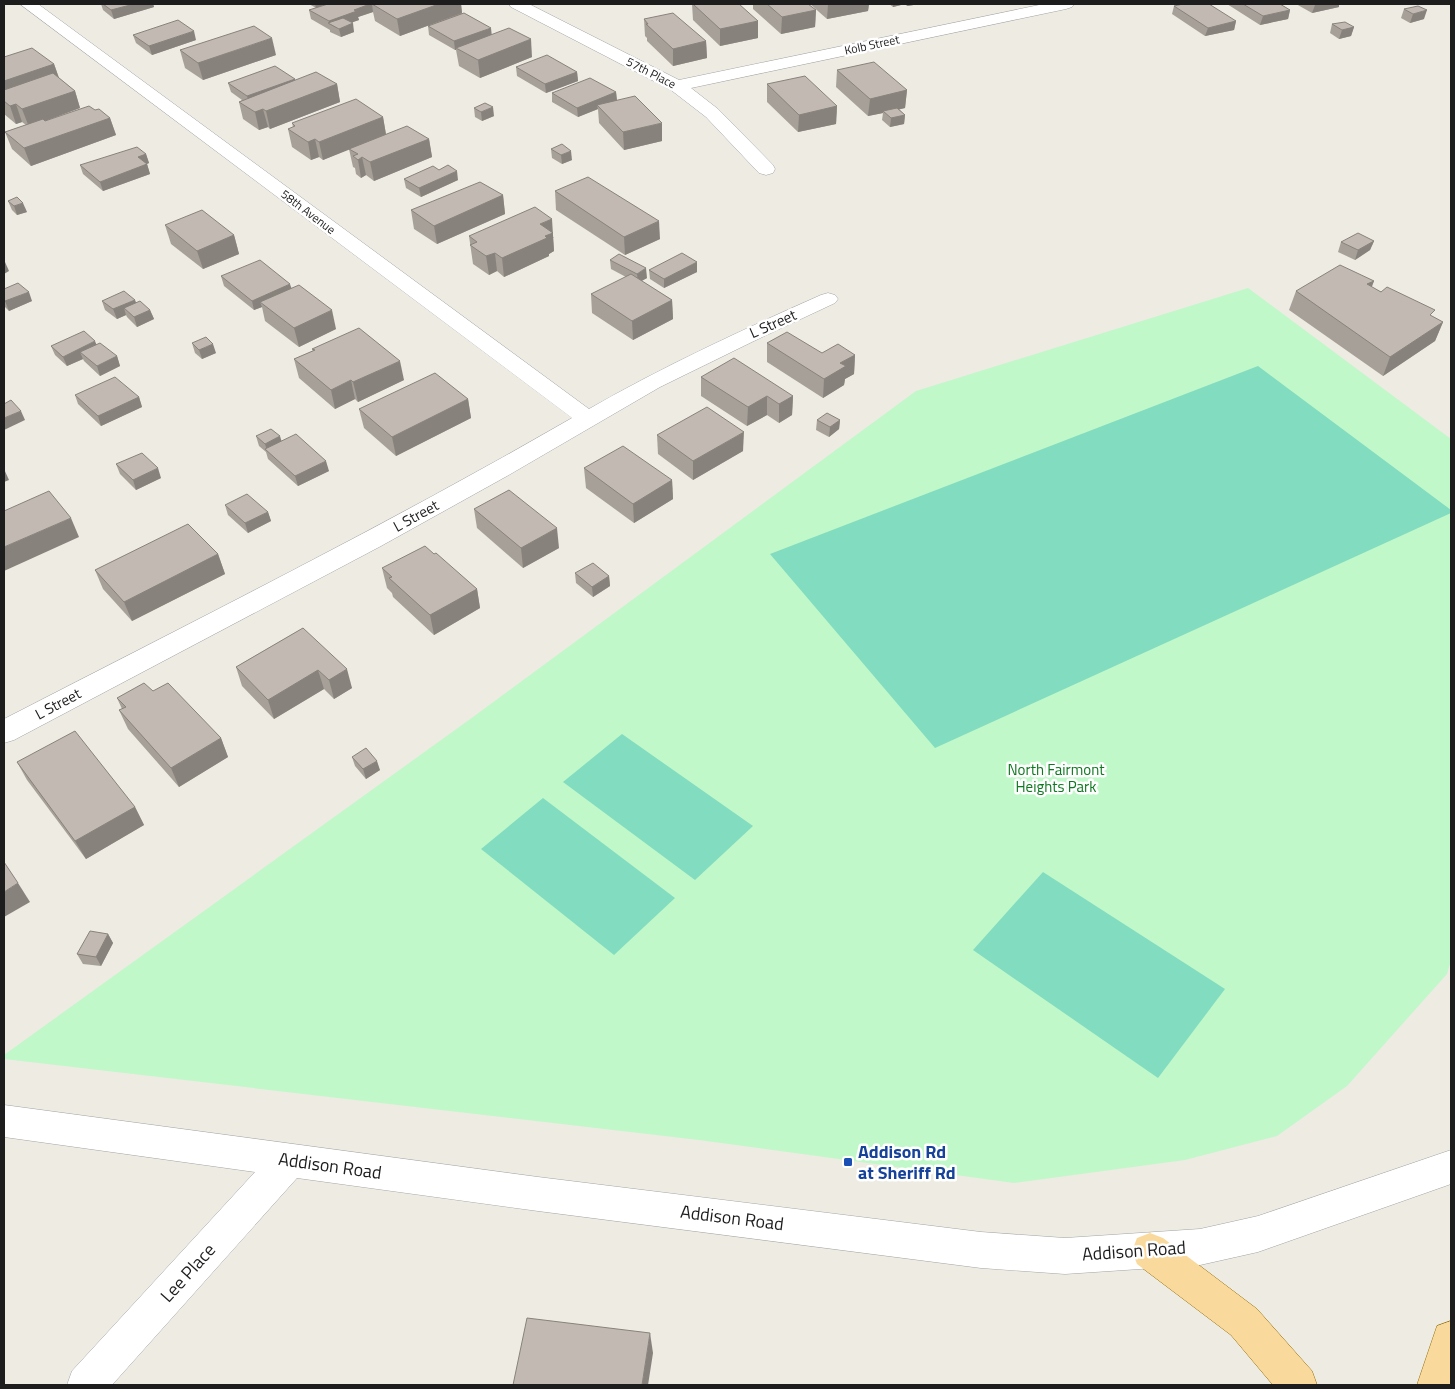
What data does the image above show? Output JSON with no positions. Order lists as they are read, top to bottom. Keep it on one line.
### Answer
{"streets":{"street":["Kolb Street","57th Place","58th Avenue","L Street","Addison Road","Lee Place"]},"crossings":[["Kolb Street","57th Place"],["58th Avenue","L Street"],["Addison Road","Lee Place"]],"parks":["North Fairmont Heights Park"],"places":{"transit":["Addison Rd at Sheriff Rd"]}}
